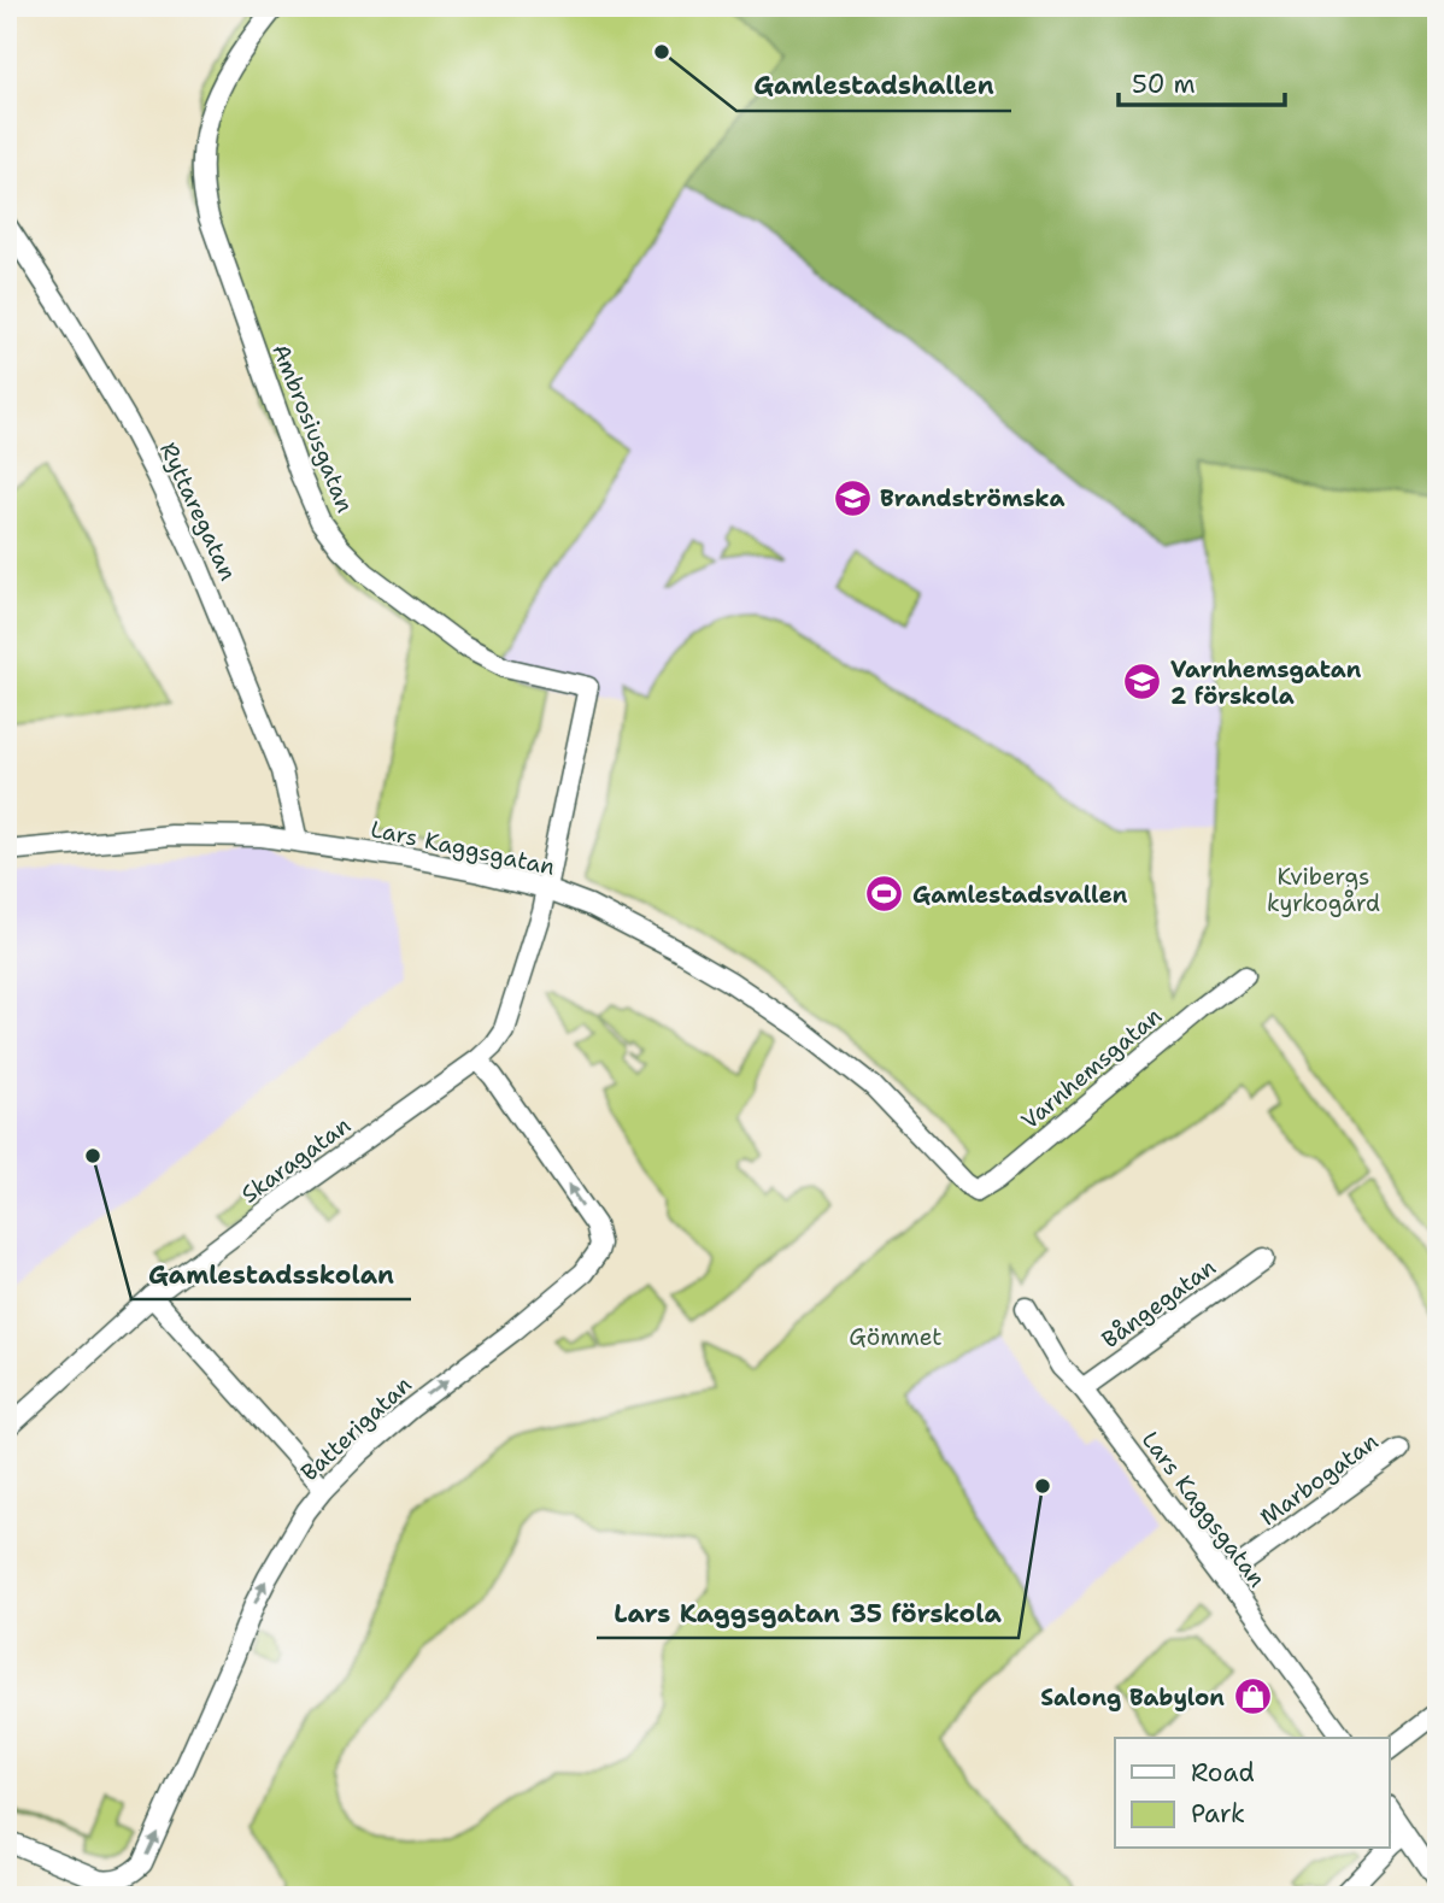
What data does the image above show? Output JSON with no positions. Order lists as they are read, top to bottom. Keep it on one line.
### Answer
{"streets":{"street":["Ambrosiusgatan","Ryttaregatan","Lars Kaggsgatan","Varnhemsgatan","Skaragatan","Bångegatan","Batterigatan","Marbogatan"]},"crossings":[["Ambrosiusgatan","Lars Kaggsgatan"],["Ambrosiusgatan","Skaragatan"],["Ryttaregatan","Lars Kaggsgatan"],["Lars Kaggsgatan","Varnhemsgatan"],["Lars Kaggsgatan","Skaragatan"],["Lars Kaggsgatan","Bångegatan"],["Lars Kaggsgatan","Marbogatan"],["Skaragatan","Batterigatan"]],"parks":["Kvibergs kyrkogård","Gömmet"],"places":{"other":["Gamlestadshallen","Gamlestadsskolan","Lars Kaggsgatan 35 förskola"],"school or university":["Brandströmska","Varnhemsgatan 2 förskola"],"sports":["Gamlestadsvallen"],"shop":["Salong Babylon"]},"legend":["Road","Park"],"scale_bar":"50 m"}
